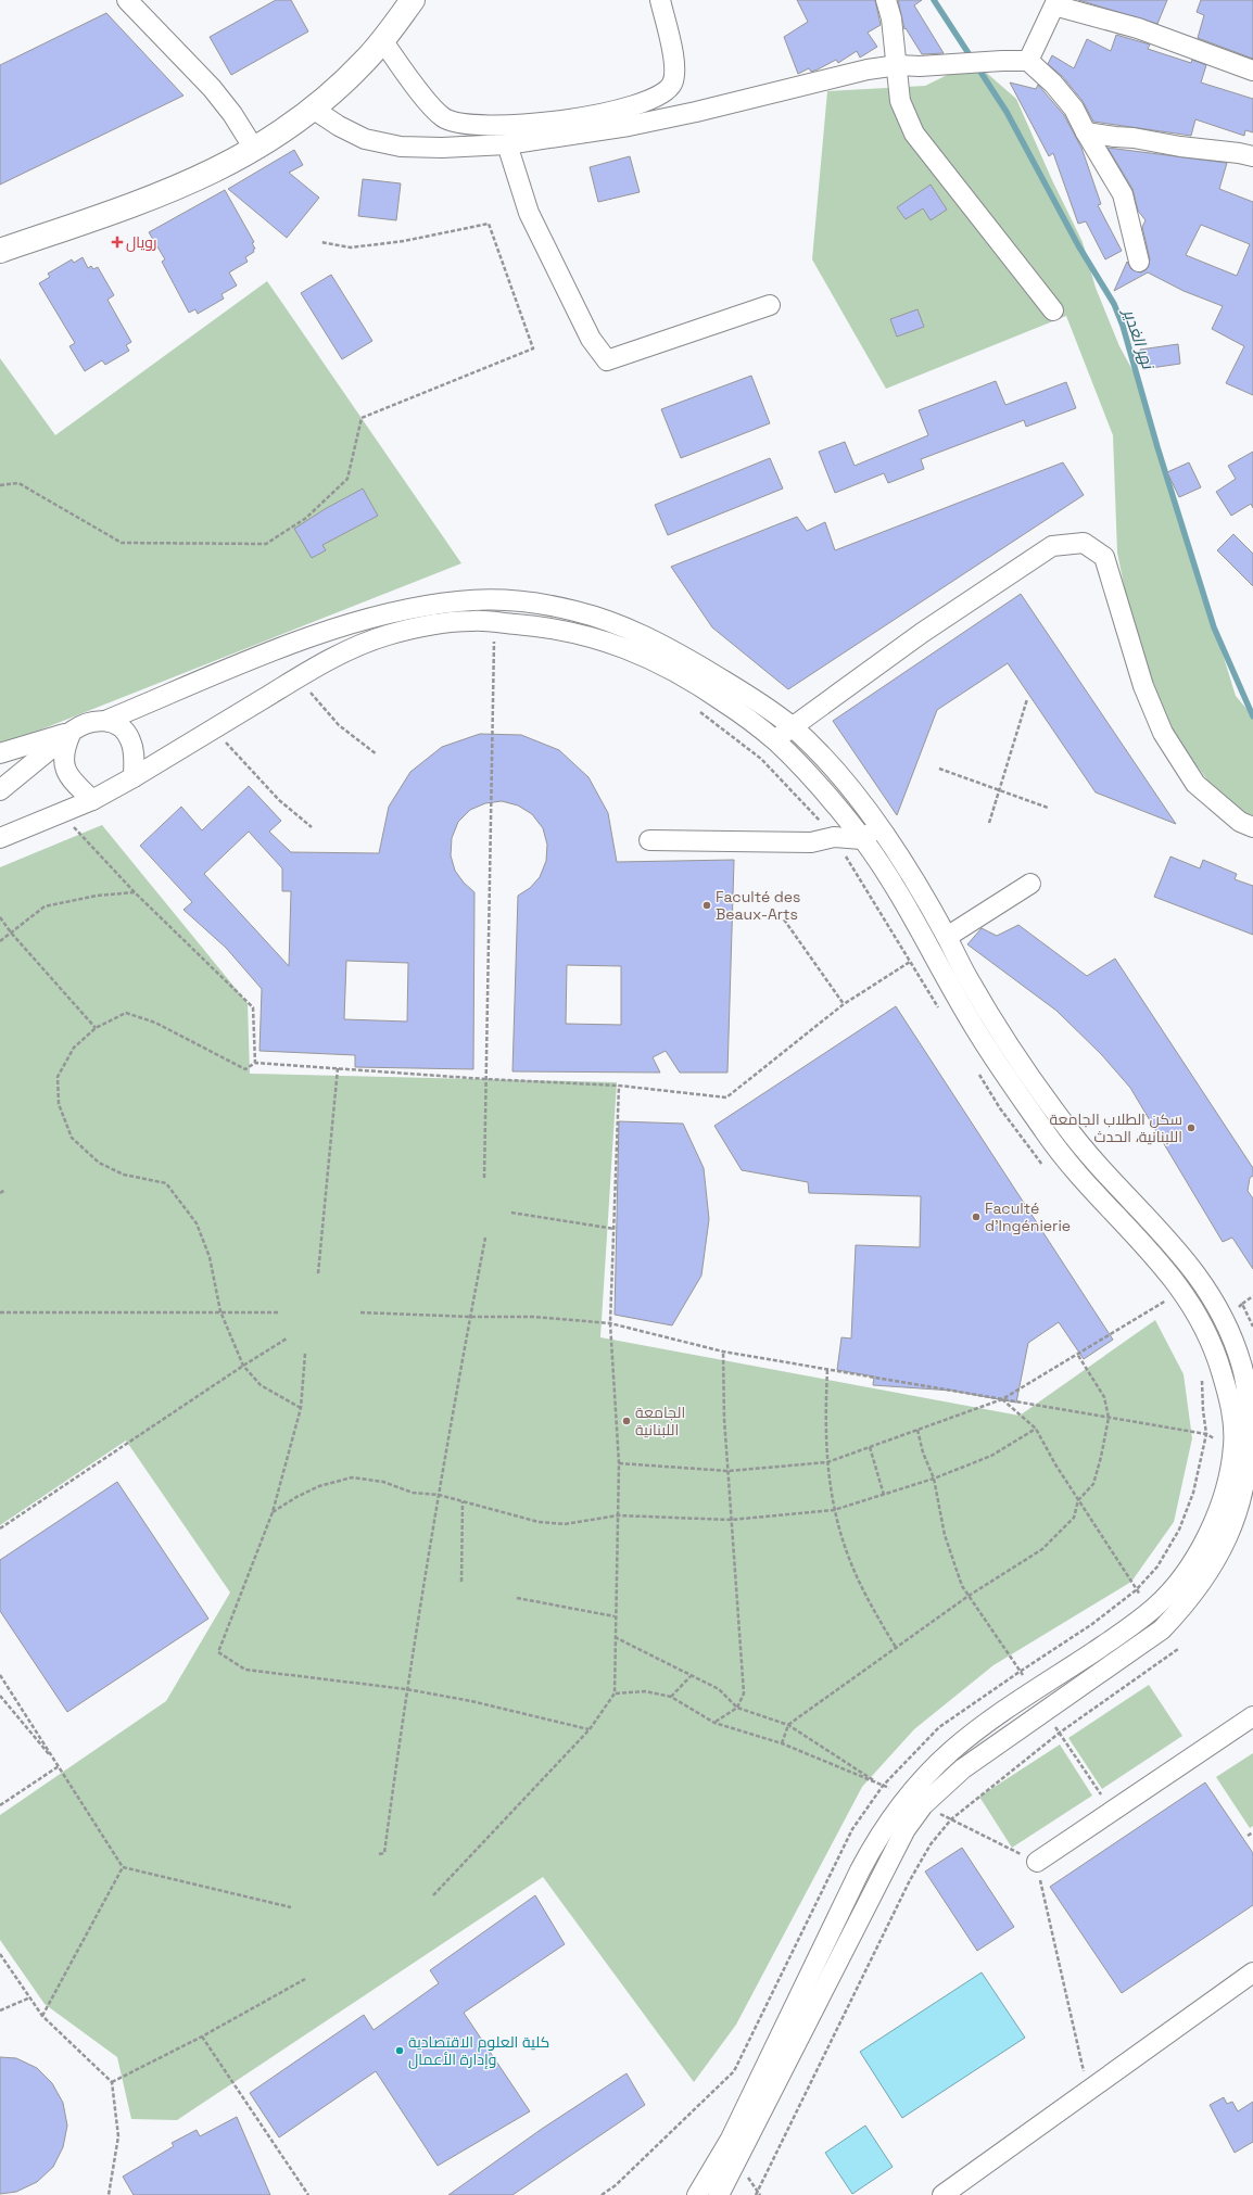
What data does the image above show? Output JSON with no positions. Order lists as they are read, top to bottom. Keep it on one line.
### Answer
{"water":["نهر الغدير"],"places":{"health":["رويال"],"other":["Faculté des Beaux-Arts","سكن الطلاب الجامعة اللبنانية، الحدث","Faculté d'Ingénierie","الجامعة اللبنانية","كلية العلوم الاقتصادية وإدارة الأعمال"]}}
